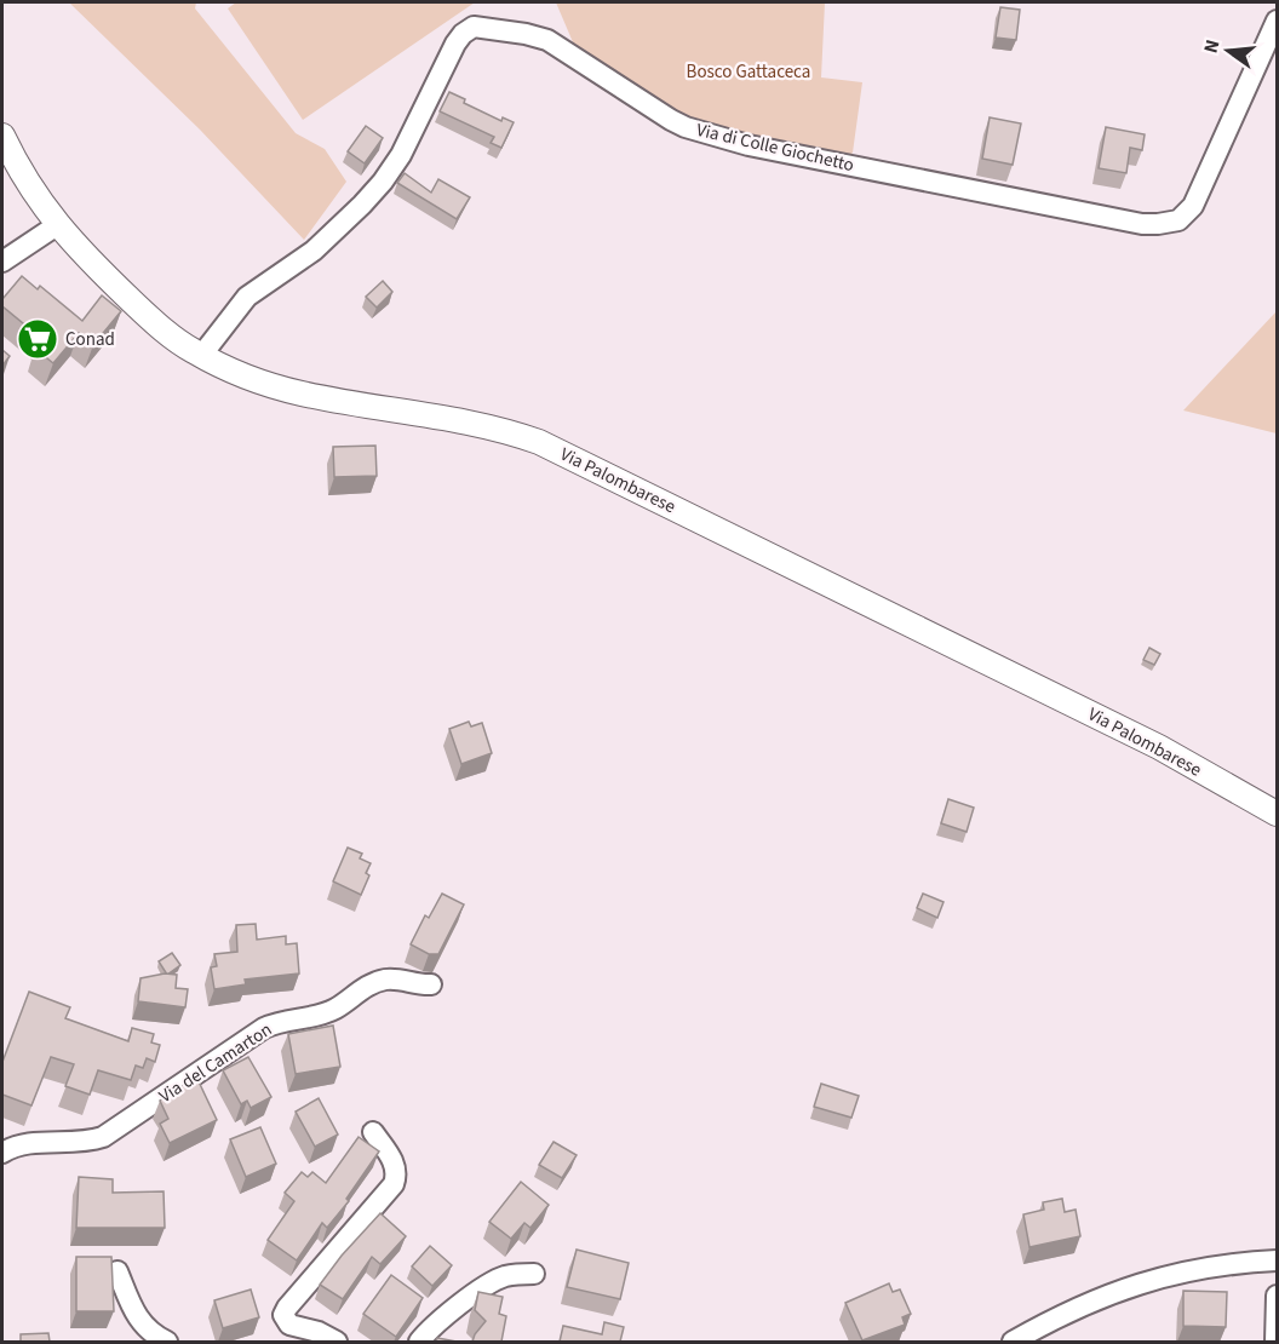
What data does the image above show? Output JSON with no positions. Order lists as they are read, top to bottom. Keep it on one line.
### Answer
{"streets":{"main road":["Via Palombarese"],"street":["Via di Colle Giochetto","Via del Camarton"]},"crossings":[["Via di Colle Giochetto","Via Palombarese"]],"parks":["Bosco Gattaceca"],"places":{"supermarket":["Conad"]},"north":"left"}
